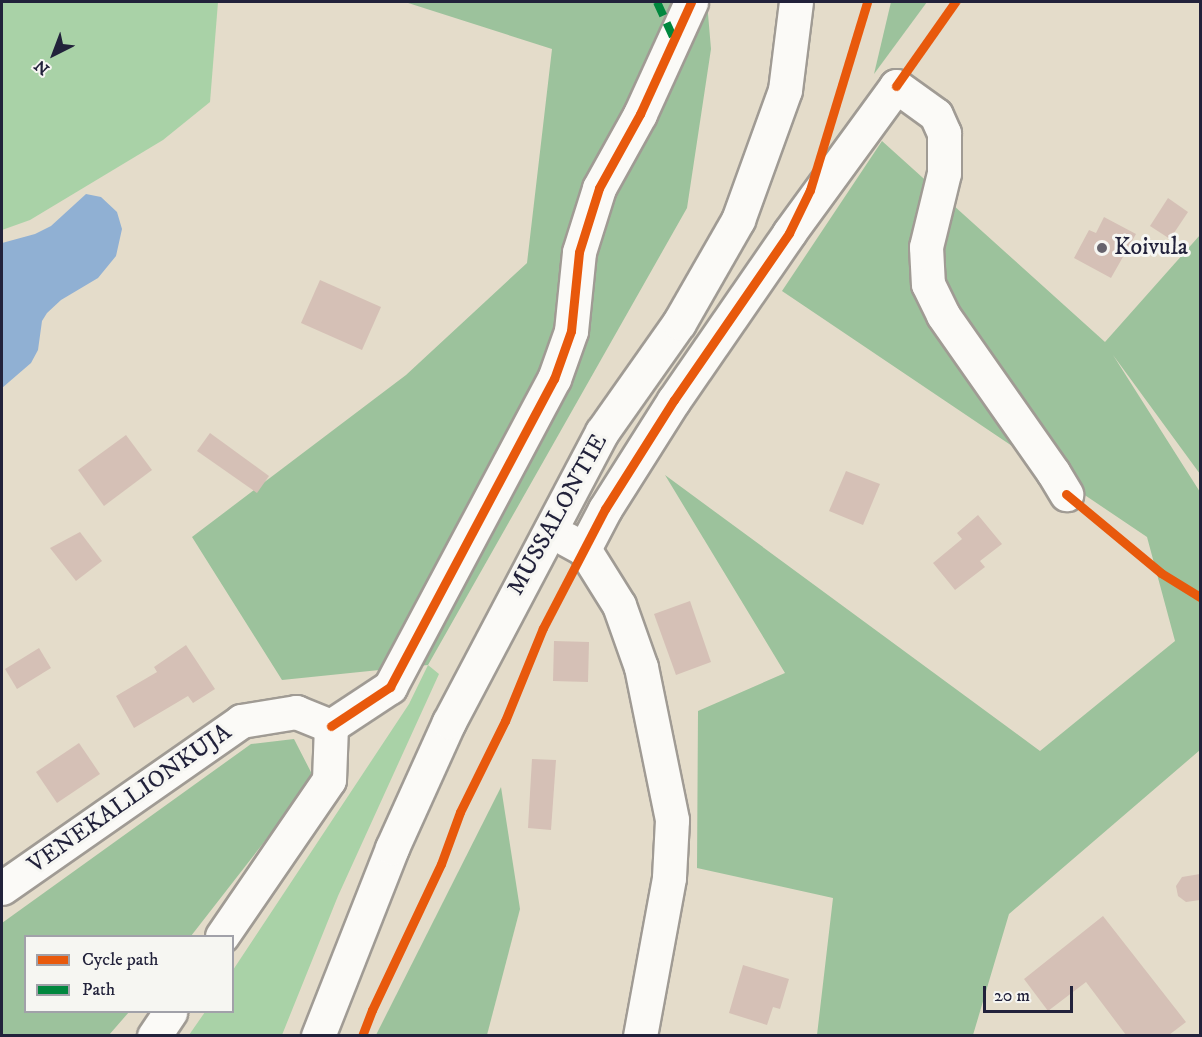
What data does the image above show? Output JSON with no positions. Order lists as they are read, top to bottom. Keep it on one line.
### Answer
{"streets":{"street":["MUSSALONTIE","VENEKALLIONKUJA"]},"places":["Koivula"],"legend":["Cycle path","Path"],"scale_bar":"20 m","north":"bottom left"}
